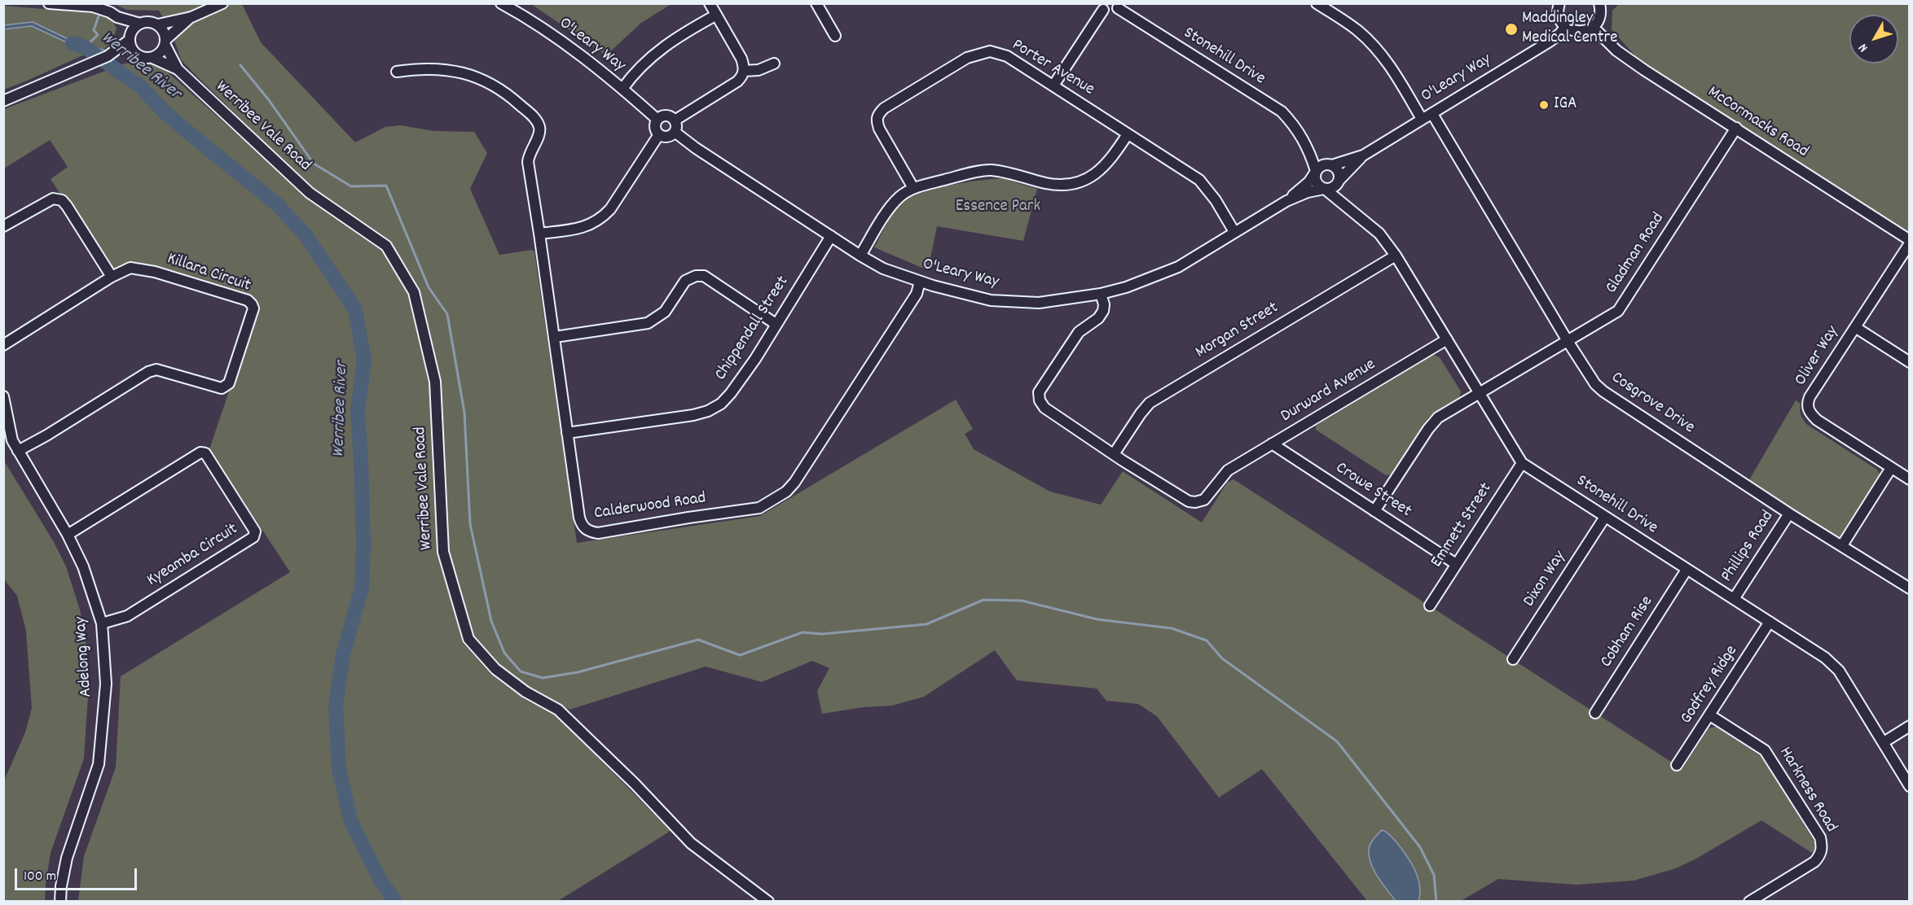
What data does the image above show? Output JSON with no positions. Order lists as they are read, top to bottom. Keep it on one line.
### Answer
{"streets":{"street":["O'Leary Way","Stonehill Drive","Porter Avenue","McCormacks Road","Werribee Vale Road","Gladman Road","Killara Circuit","Chippendall Street","Morgan Street","Oliver Way","Durward Avenue","Cosgrove Drive","Crowe Street","Calderwood Road","Emmett Street","Phillips Road","Kyeamba Circuit","Dixon Way","Cobham Rise","Adelong Way","Godfrey Ridge","Harkness Road"]},"crossings":[["O'Leary Way","Porter Avenue"],["O'Leary Way","Chippendall Street"],["O'Leary Way","Cosgrove Drive"],["O'Leary Way","Calderwood Road"],["Stonehill Drive","Gladman Road"],["Stonehill Drive","Morgan Street"],["Stonehill Drive","Durward Avenue"],["Stonehill Drive","Emmett Street"],["Stonehill Drive","Phillips Road"],["Stonehill Drive","Dixon Way"],["Stonehill Drive","Cobham Rise"],["Stonehill Drive","Godfrey Ridge"],["McCormacks Road","Gladman Road"],["McCormacks Road","Oliver Way"],["Gladman Road","Cosgrove Drive"],["Gladman Road","Crowe Street"],["Killara Circuit","Adelong Way"],["Chippendall Street","Calderwood Road"],["Morgan Street","Durward Avenue"],["Durward Avenue","Crowe Street"],["Cosgrove Drive","Phillips Road"],["Crowe Street","Emmett Street"],["Kyeamba Circuit","Adelong Way"],["Godfrey Ridge","Harkness Road"]],"water":["Werribee River"],"parks":["Essence Park"],"places":["Maddingley Medical Centre","IGA"],"scale_bar":"100 m","north":"bottom left"}
